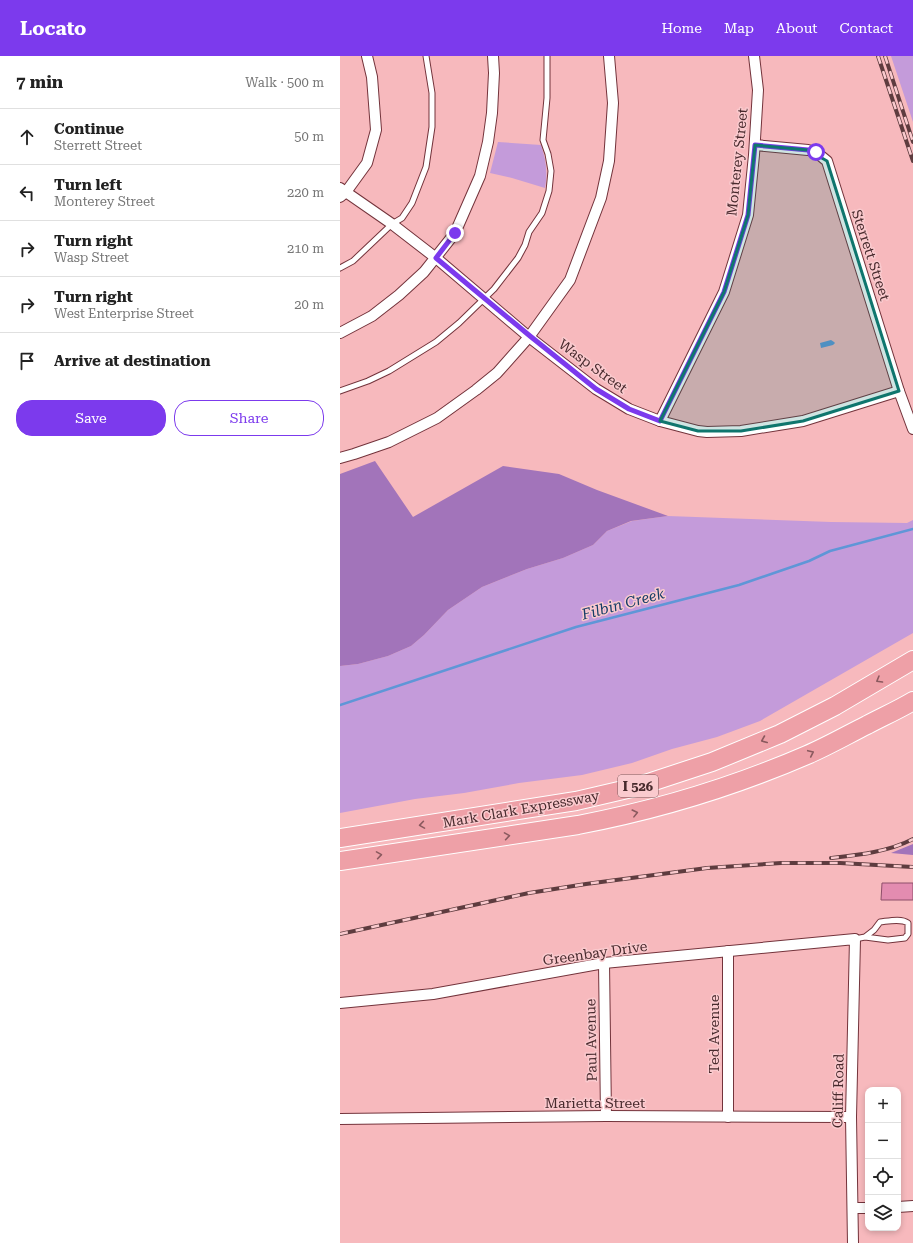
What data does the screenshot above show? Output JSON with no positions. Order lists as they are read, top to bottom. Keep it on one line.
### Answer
{"streets":{"highway":["I 526","Mark Clark Expressway"],"street":["Monterey Street","Sterrett Street","Wasp Street","Greenbay Drive","Ted Avenue","Paul Avenue","Califf Road","Marietta Street"]},"crossings":[["Monterey Street","Sterrett Street"],["Monterey Street","Wasp Street"],["Sterrett Street","Wasp Street"],["Greenbay Drive","Ted Avenue"],["Greenbay Drive","Paul Avenue"],["Greenbay Drive","Califf Road"],["Ted Avenue","Marietta Street"],["Paul Avenue","Marietta Street"],["Califf Road","Marietta Street"]],"water":["Filbin Creek"],"page":{"header":"Locato","nav":["Home","Map","About","Contact"],"heading":["7 min","Walk · 500 m"],"list":[["Continue","Sterrett Street","50 m"],["Turn left","Monterey Street","220 m"],["Turn right","Wasp Street","210 m"],["Turn right","West Enterprise Street","20 m"],"Arrive at destination"],"buttons":["Save","Share"],"map_buttons":["+","−"]}}
